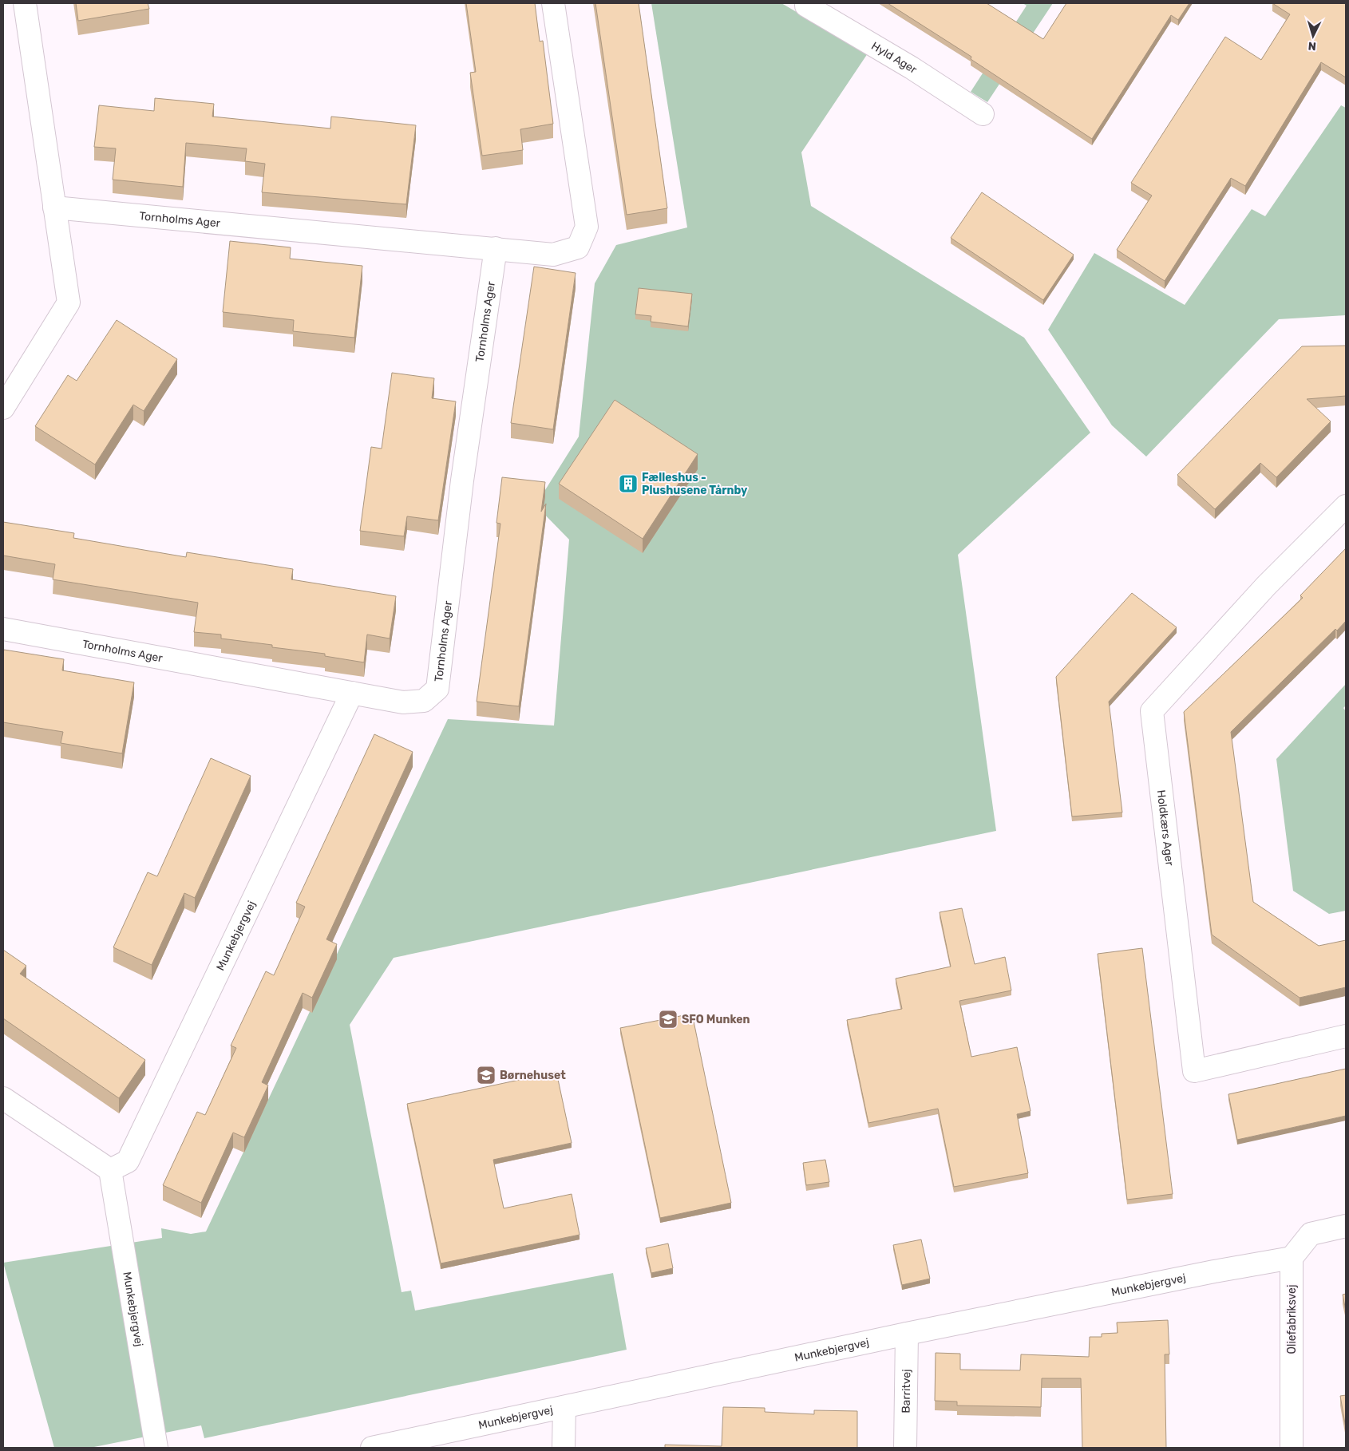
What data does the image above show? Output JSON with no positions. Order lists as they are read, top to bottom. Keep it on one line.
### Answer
{"streets":{"street":["Hyld Ager","Tornholms Ager","Holdkærs Ager","Munkebjergvej","Oliefabriksvej","Barritvej"]},"crossings":[["Tornholms Ager","Munkebjergvej"],["Munkebjergvej","Oliefabriksvej"],["Munkebjergvej","Barritvej"]],"places":{"building":["Fælleshus - Plushusene Tårnby"],"school or university":["SFO Munken","Børnehuset"]},"north":"bottom"}
